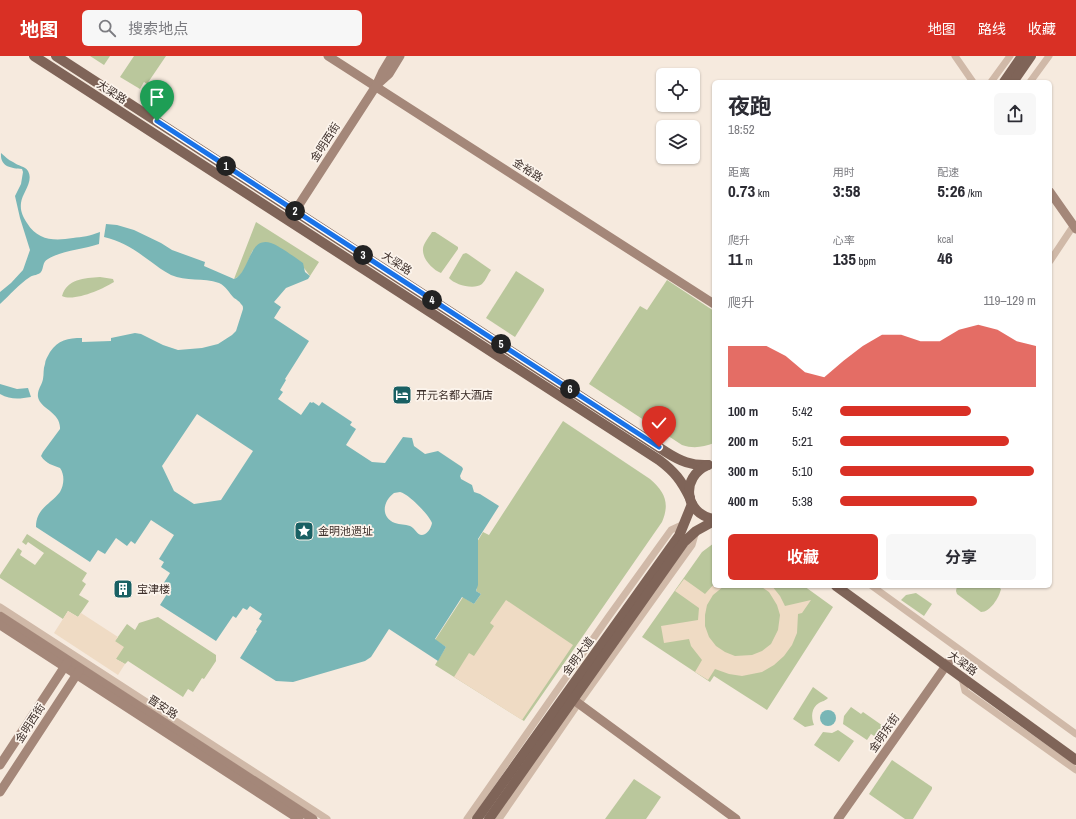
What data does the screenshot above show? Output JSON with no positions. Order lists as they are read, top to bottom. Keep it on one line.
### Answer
{"streets":{"main road":["大梁路","金明大道"],"street":["金明西街","金裕路","晋安路","金明东街"]},"crossings":[["大梁路","金明西街"],["大梁路","金明大道"],["大梁路","金明东街"],["金明西街","金裕路"],["金明西街","晋安路"]],"places":{"hotel":["开元名都大酒店"],"place":["金明池遗址"],"building":["宝津楼"]},"page":{"header":"地图","search":"搜索地点","nav":["地图","路线","收藏"],"heading":["夜跑","18:52"],"stats":[["距离","0.73 km"],["用时","3:58"],["配速","5:26 /km"],["爬升","11 m"],["心率","135 bpm"],["kcal","46"]],"pins":["1","2","3","4","5","6"],"chart":["爬升","119–129 m"],"list":[{"name":"100 m","note":"5:42"},{"name":"200 m","note":"5:21"},{"name":"300 m","note":"5:10"},{"name":"400 m","note":"5:38"}],"buttons":["收藏","分享"]}}
